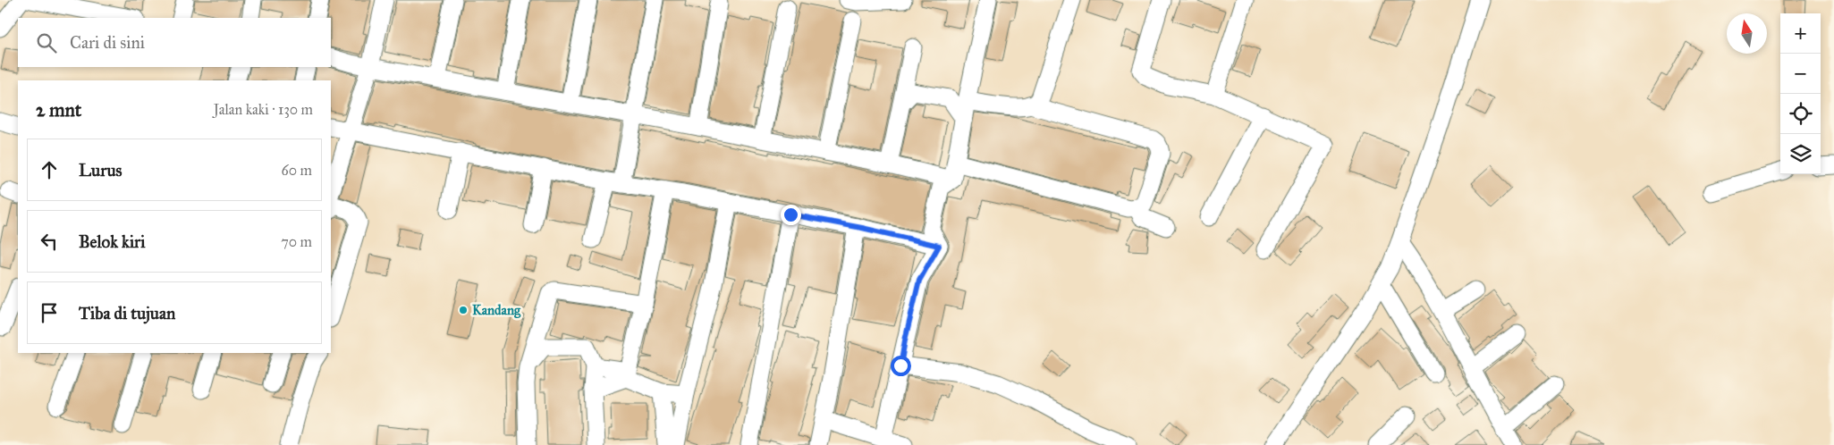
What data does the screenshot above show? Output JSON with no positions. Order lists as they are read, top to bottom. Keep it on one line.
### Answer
{"places":["Kandang"],"north":"top","page":{"map_buttons":["+","−"],"search":"Cari di sini","heading":["2 mnt","Jalan kaki · 130 m"],"list":[["Lurus","60 m"],["Belok kiri","70 m"],"Tiba di tujuan"]}}
